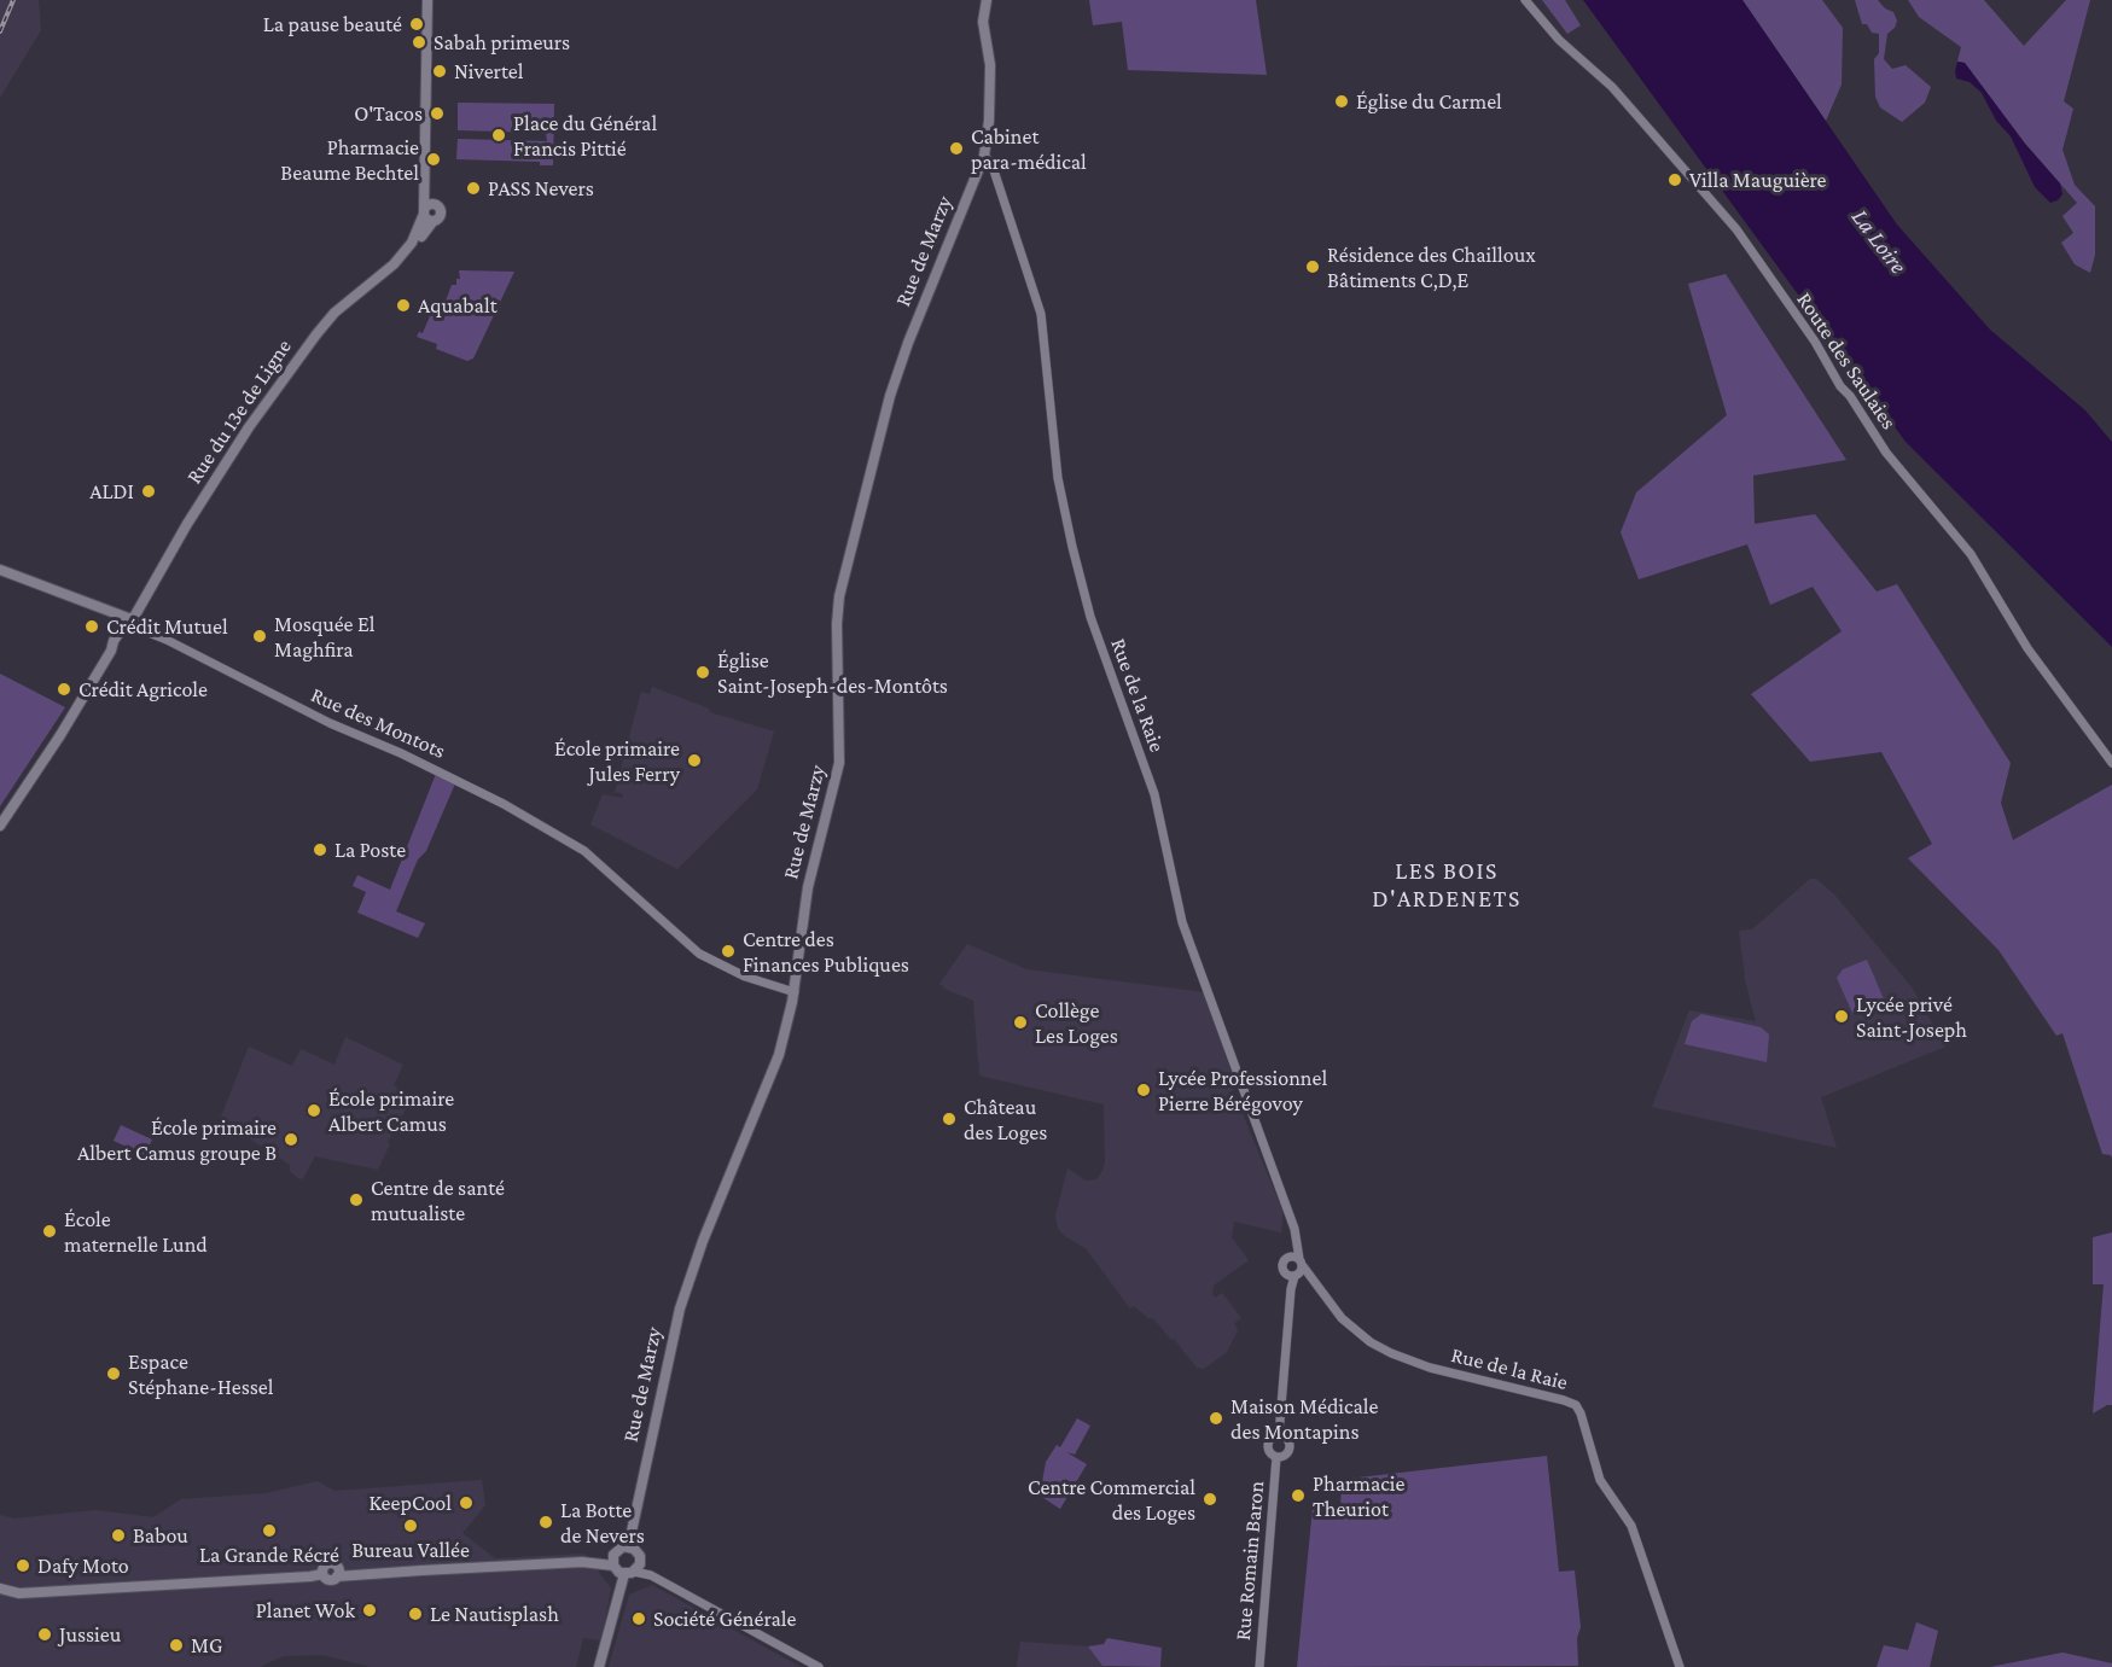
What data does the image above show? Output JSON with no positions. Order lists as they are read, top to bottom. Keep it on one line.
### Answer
{"streets":{"main road":["Rue de Marzy","Rue du 13e de Ligne"],"street":["Route des Saulaies","Rue de la Raie","Rue des Montots","Rue Romain Baron"]},"crossings":[["Rue de Marzy","Rue de la Raie"],["Rue de Marzy","Rue des Montots"],["Rue du 13e de Ligne","Rue des Montots"]],"districts":["LES BOIS D'ARDENETS"],"water":["La Loire"],"places":["La pause beauté","Sabah primeurs","Nivertel","Église du Carmel","O'Tacos","Place du Général Francis Pittié","Cabinet para-médical","Pharmacie Beaume Bechtel","Villa Mauguière","PASS Nevers","Résidence des Chailloux Bâtiments C,D,E","Aquabalt","ALDI","Crédit Mutuel","Mosquée El Maghfira","Église Saint-Joseph-des-Montôts","Crédit Agricole","École primaire Jules Ferry","La Poste","Centre des Finances Publiques","Lycée privé Saint-Joseph","Collège Les Loges","Lycée Professionnel Pierre Bérégovoy","École primaire Albert Camus","Château des Loges","École primaire Albert Camus groupe B","Centre de santé mutualiste","École maternelle Lund","Espace Stéphane-Hessel","Maison Médicale des Montapins","Pharmacie Theuriot","Centre Commercial des Loges","KeepCool","La Botte de Nevers","Bureau Vallée","La Grande Récré","Babou","Dafy Moto","Planet Wok","Le Nautisplash","Société Générale","Jussieu","MG"]}
